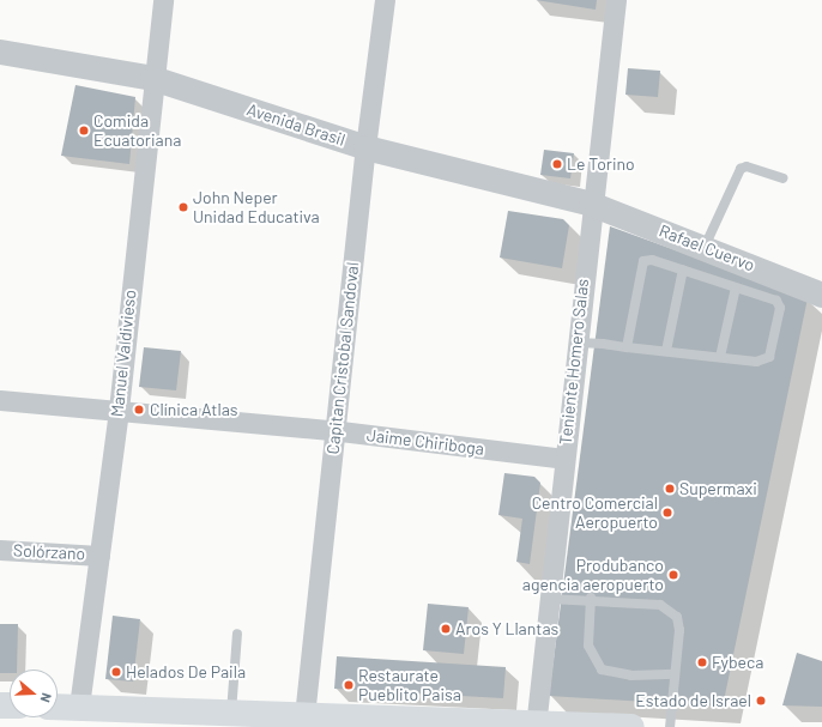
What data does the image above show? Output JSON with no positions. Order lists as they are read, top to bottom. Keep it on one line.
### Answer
{"streets":{"street":["Avenida Brasil","Rafael Cuervo","Manuel Valdivieso","Capitan Cristobal Sandoval","Teniente Homero Salas","Jaime Chiriboga","Solórzano"]},"crossings":[["Avenida Brasil","Rafael Cuervo"],["Avenida Brasil","Manuel Valdivieso"],["Avenida Brasil","Capitan Cristobal Sandoval"],["Avenida Brasil","Teniente Homero Salas"],["Rafael Cuervo","Teniente Homero Salas"],["Manuel Valdivieso","Jaime Chiriboga"],["Manuel Valdivieso","Solórzano"],["Capitan Cristobal Sandoval","Jaime Chiriboga"],["Teniente Homero Salas","Jaime Chiriboga"]],"places":["Comida Ecuatoriana","Le Torino","John Neper Unidad Educativa","Clínica Atlas","Supermaxi","Centro Comercial Aeropuerto","Produbanco agencia aeropuerto","Aros Y Llantas","Fybeca","Helados De Paila","Restaurate Pueblito Paisa","Estado de Israel"],"north":"right"}
